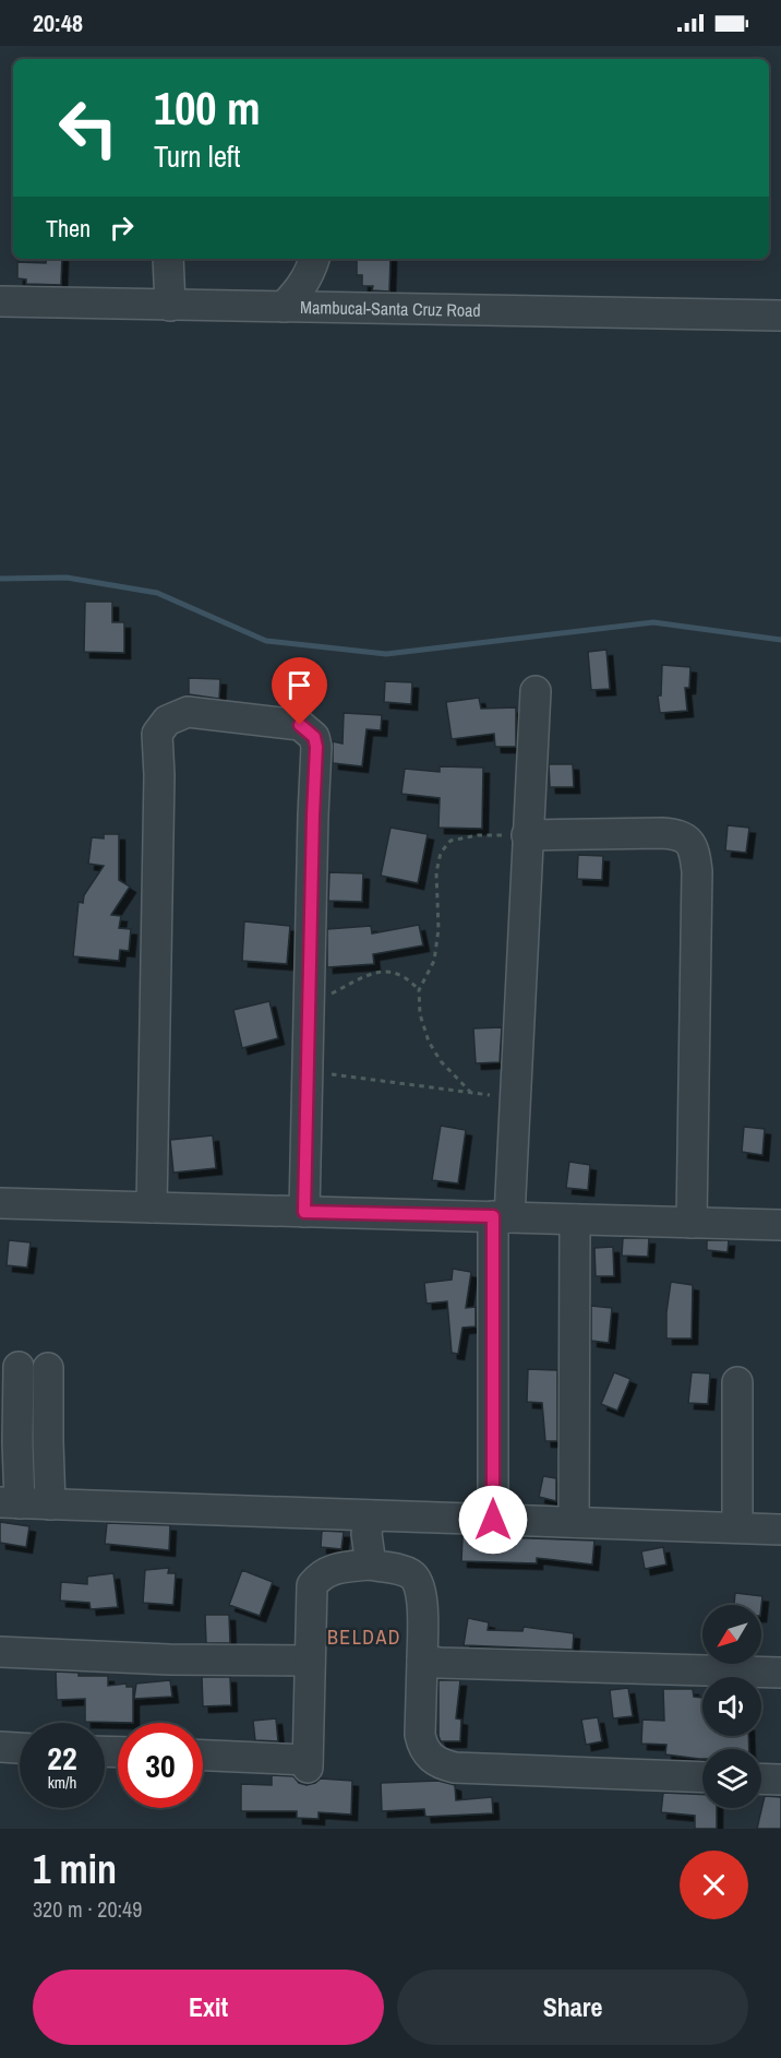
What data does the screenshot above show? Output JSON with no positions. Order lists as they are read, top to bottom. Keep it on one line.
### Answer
{"streets":{"street":["Mambucal-Santa Cruz Road"]},"districts":["BELDAD"],"north":"bottom left","page":{"status":"20:48","turn":["100 m","Turn left"],"then":"Then","speed":"22 km/h","limit":"30","heading":["1 min","320 m · 20:49"],"buttons":["Exit","Share"]}}
